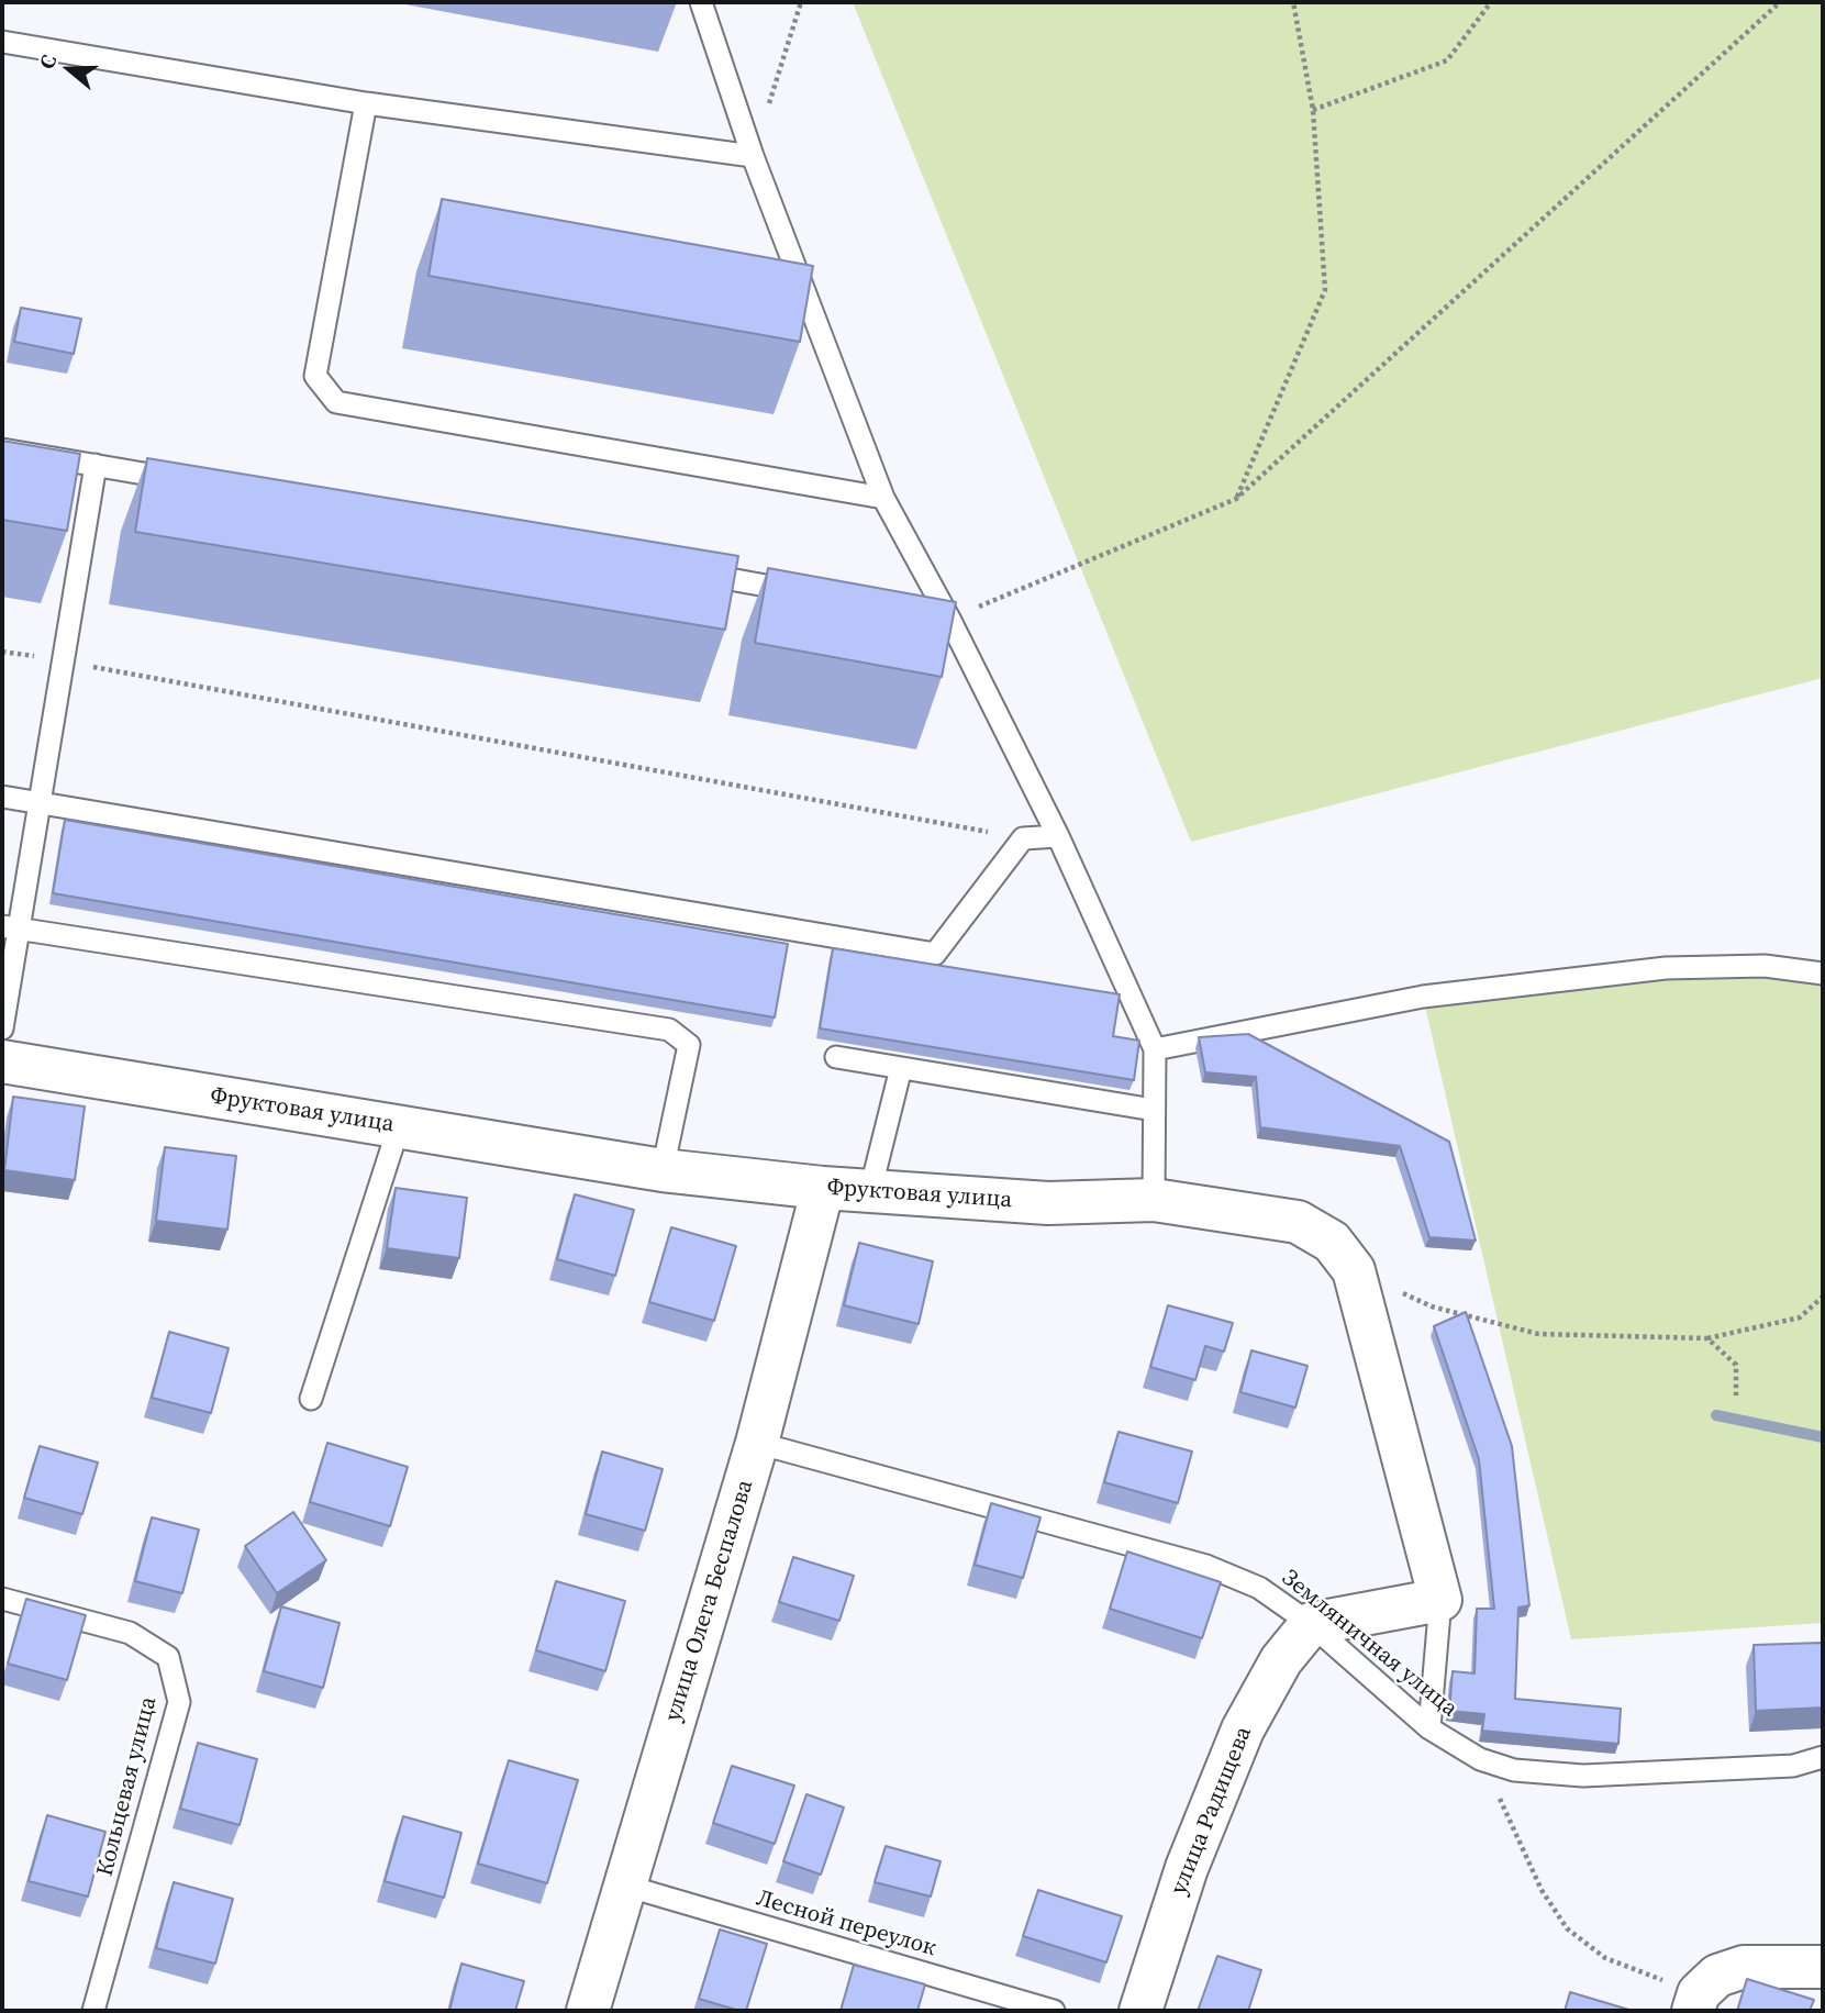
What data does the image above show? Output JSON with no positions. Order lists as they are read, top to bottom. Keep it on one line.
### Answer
{"streets":{"street":["Фруктовая улица","улица Олега Беспалова","улица Радищева"],"lane":["Земляничная улица","Кольцевая улица","Лесной переулок"]},"crossings":[["Фруктовая улица","улица Олега Беспалова"],["улица Олега Беспалова","Земляничная улица"],["улица Олега Беспалова","Лесной переулок"],["Земляничная улица","улица Радищева"]],"north":"left"}
